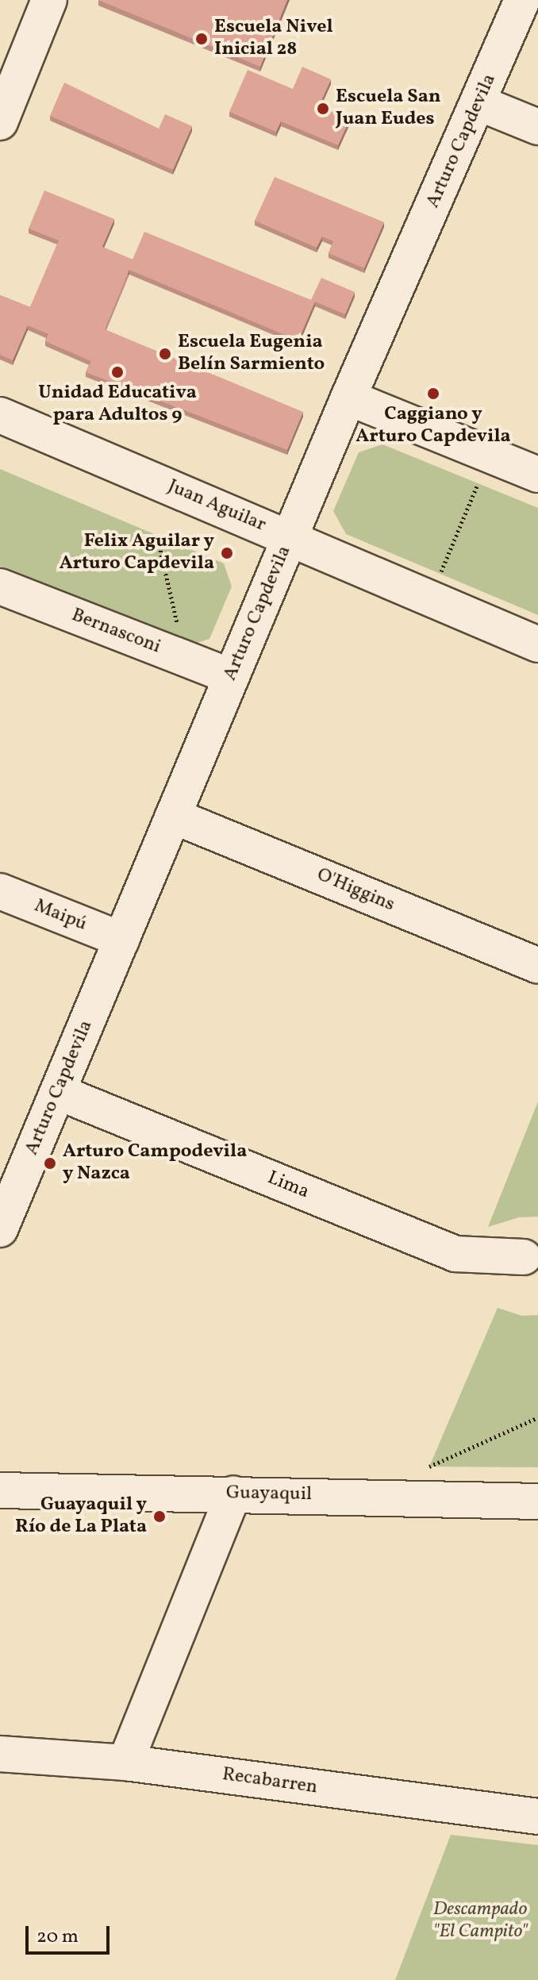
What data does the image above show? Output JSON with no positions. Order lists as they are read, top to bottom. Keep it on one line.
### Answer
{"streets":{"street":["Arturo Capdevila","Juan Aguilar","Bernasconi","O'Higgins","Maipú","Lima","Guayaquil","Recabarren"]},"crossings":[["Arturo Capdevila","Juan Aguilar"],["Arturo Capdevila","Bernasconi"],["Arturo Capdevila","O'Higgins"],["Arturo Capdevila","Maipú"],["Arturo Capdevila","Lima"]],"parks":["Descampado \"El Campito\""],"places":["Escuela Nivel Inicial 28","Escuela San Juan Eudes","Escuela Eugenia Belín Sarmiento","Unidad Educativa para Adultos 9","Caggiano y Arturo Capdevila","Felix Aguilar y Arturo Capdevila","Arturo Campodevila y Nazca","Guayaquil y Río de La Plata"],"scale_bar":"20 m"}
